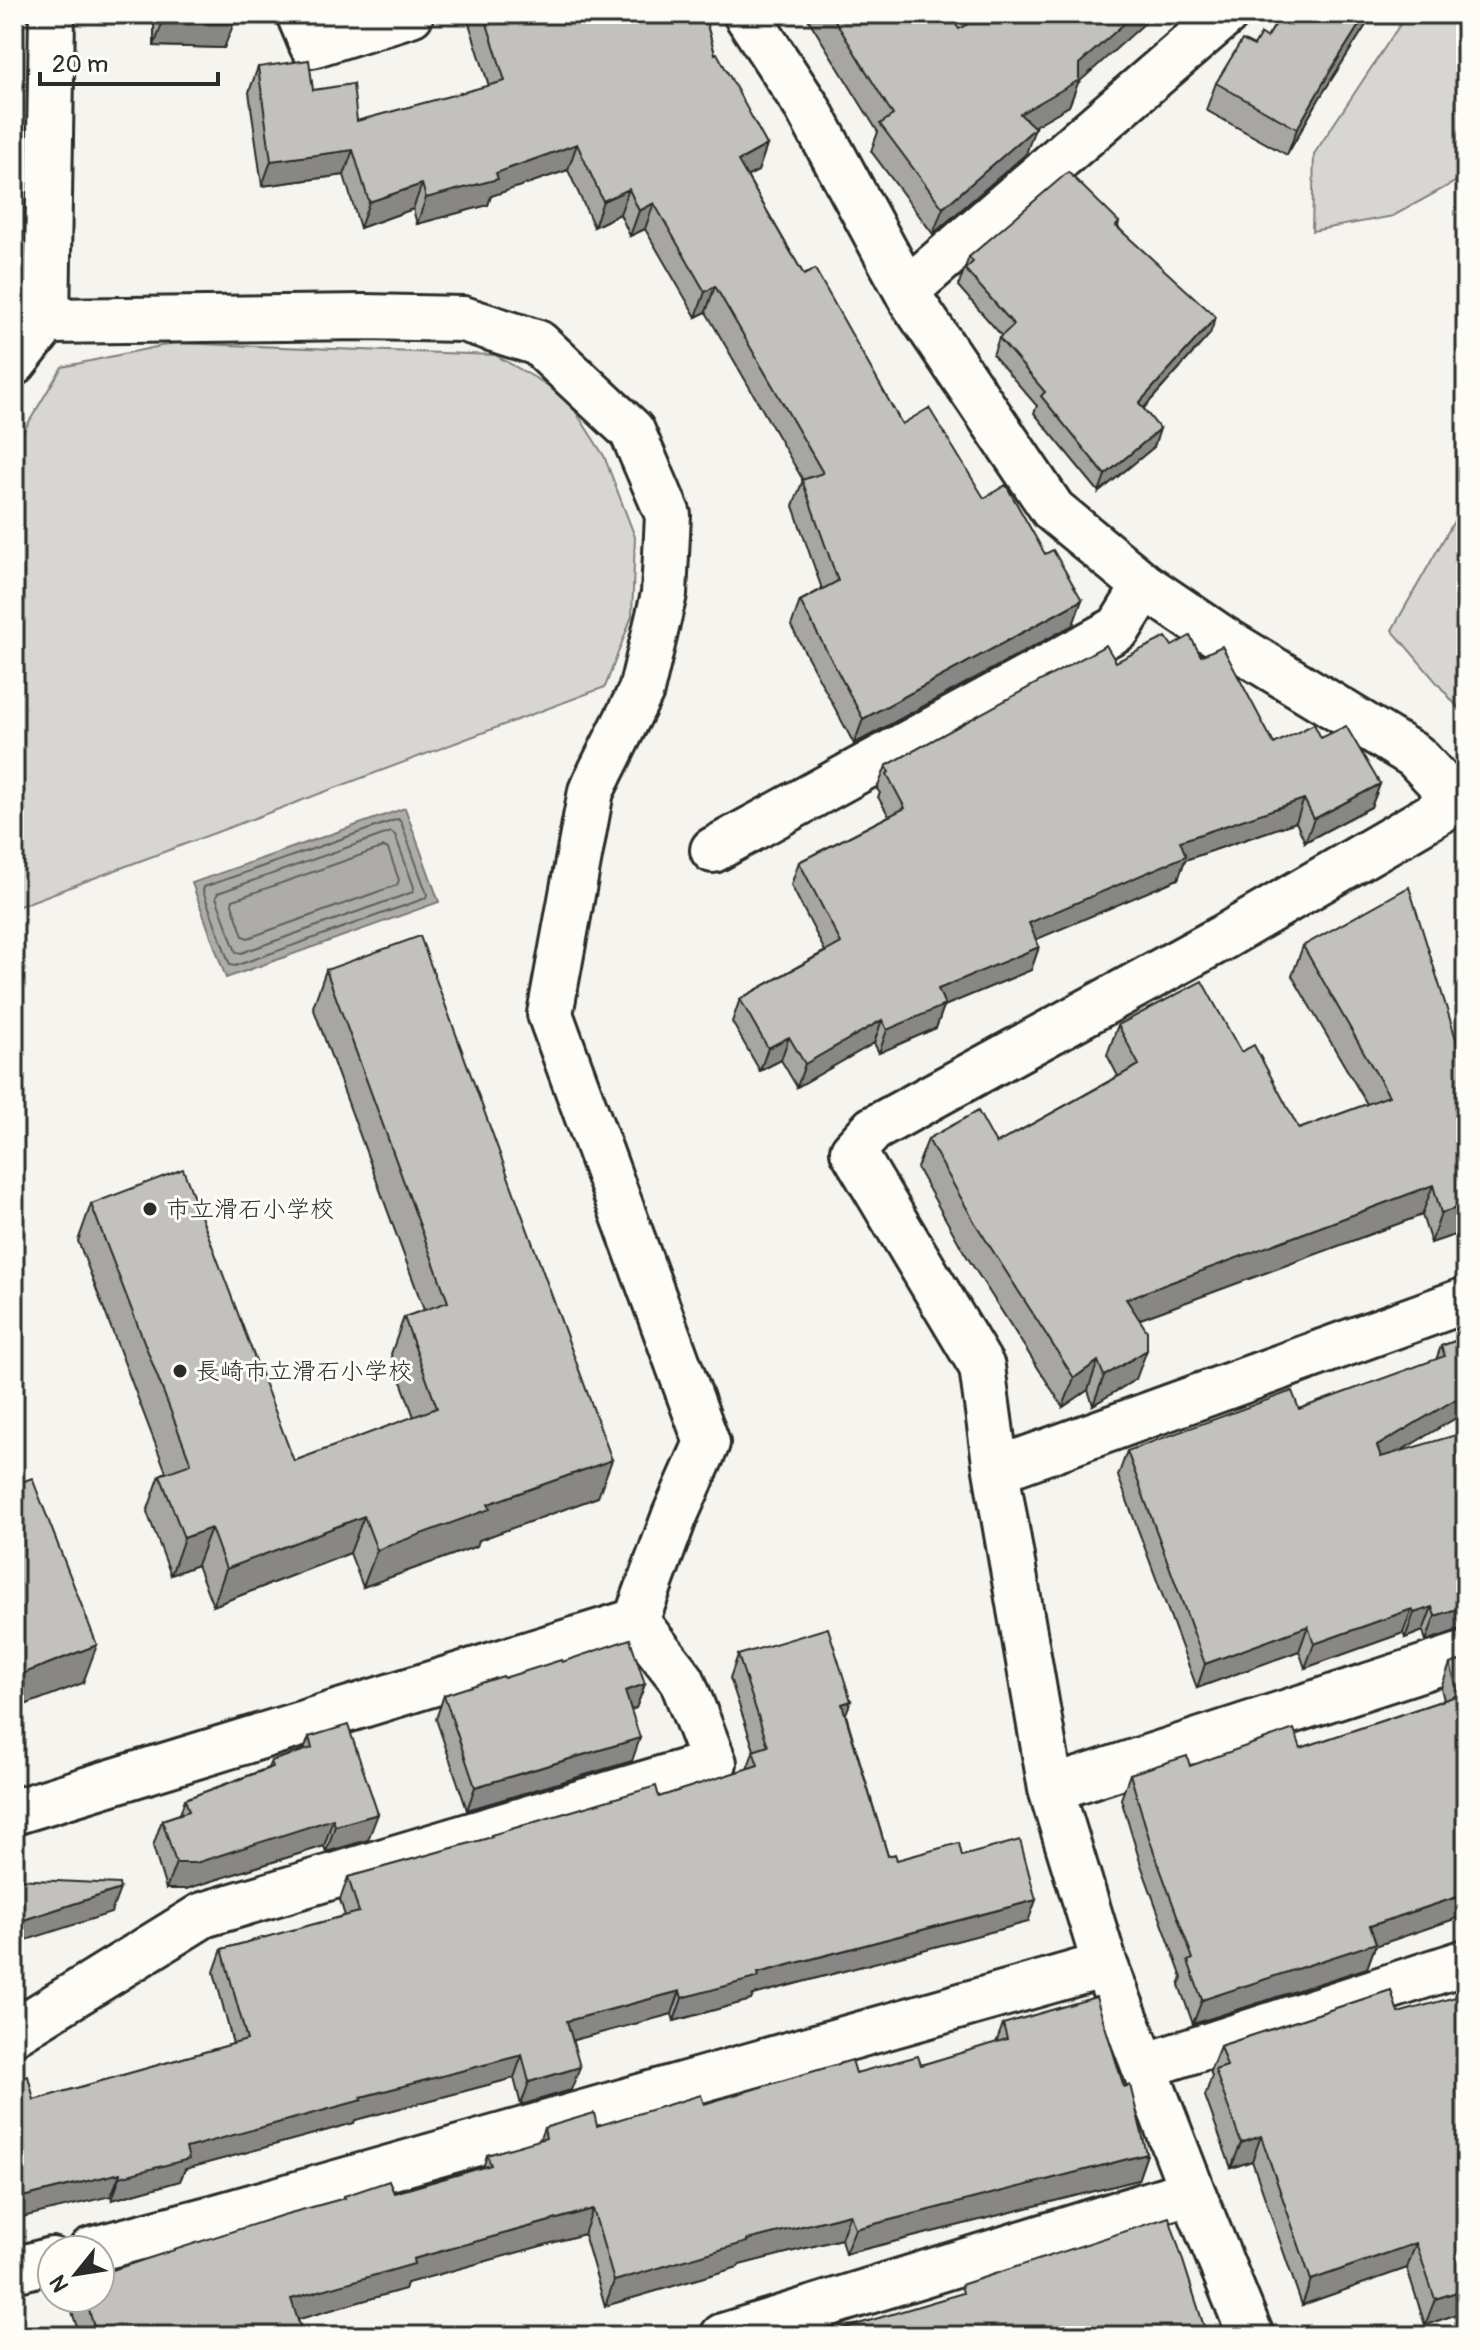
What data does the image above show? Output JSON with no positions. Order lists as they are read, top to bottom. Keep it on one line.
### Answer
{"places":["市立滑石小学校","長崎市立滑石小学校"],"scale_bar":"20 m","north":"bottom left"}
